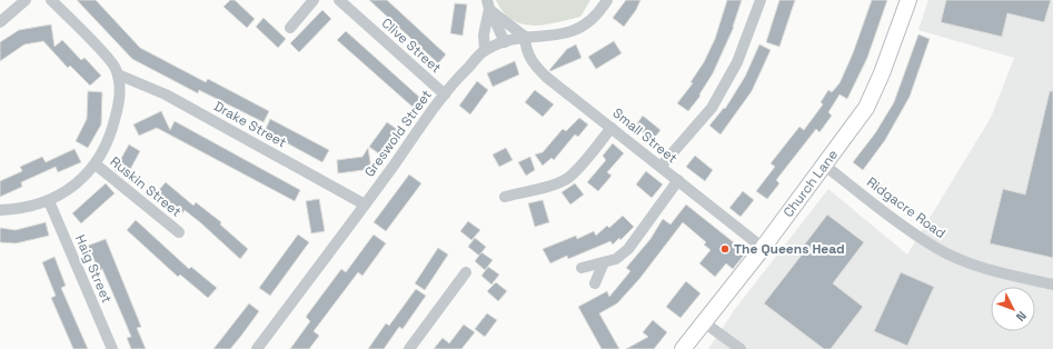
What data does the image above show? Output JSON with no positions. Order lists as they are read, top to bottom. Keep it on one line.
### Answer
{"streets":{"main road":["Church Lane"],"street":["Clive Street","Drake Street","Greswold Street","Small Street","Ruskin Street","Ridgacre Road","Haig Street"]},"crossings":[["Clive Street","Greswold Street"],["Drake Street","Greswold Street"],["Drake Street","Ruskin Street"],["Greswold Street","Small Street"],["Small Street","Church Lane"],["Church Lane","Ridgacre Road"],["Ruskin Street","Haig Street"]],"places":["The Queens Head"],"north":"bottom right"}
